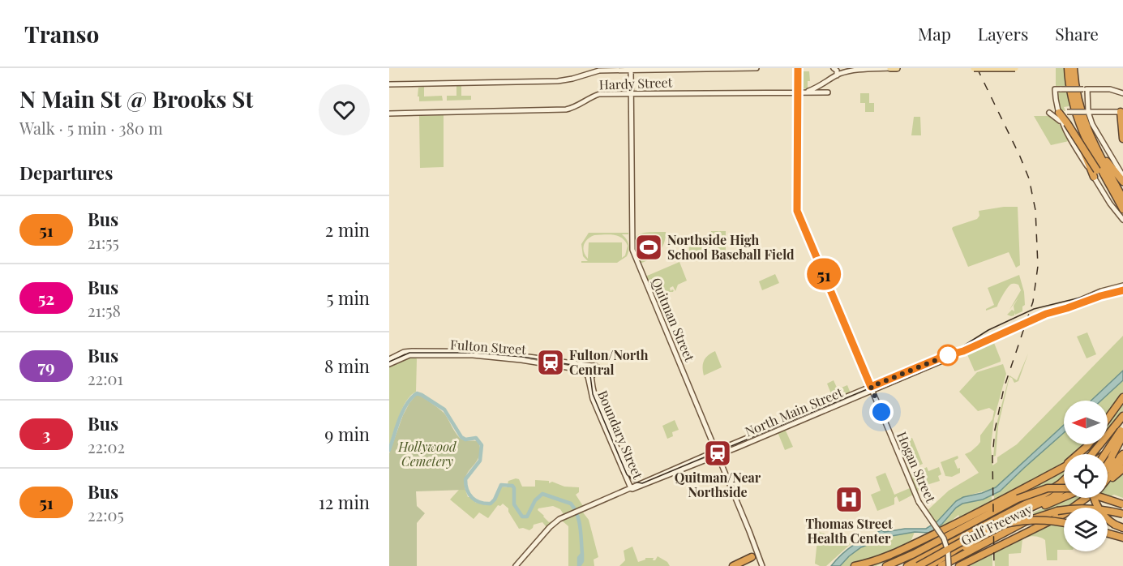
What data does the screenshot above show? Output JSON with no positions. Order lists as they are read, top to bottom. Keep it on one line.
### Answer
{"streets":{"highway":["Gulf Freeway"],"main road":["Hardy Street","Quitman Street","Fulton Street","North Main Street","Boundary Street","Hogan Street"]},"crossings":[["Hardy Street","Quitman Street"],["Hardy Street","Hogan Street"],["Quitman Street","North Main Street"],["Fulton Street","Boundary Street"],["North Main Street","Boundary Street"],["North Main Street","Hogan Street"]],"parks":["Hollywood Cemetery"],"places":{"sports":["Northside High School Baseball Field"],"station":["Fulton/North Central","Quitman/Near Northside"],"hospital":["Thomas Street Health Center"]},"lines":["bus line 51"],"north":"left","page":{"header":"Transo","nav":["Map","Layers","Share"],"heading":[["N Main St @ Brooks St","Walk · 5 min · 380 m"],"Departures"],"on_map":"51","list":[{"mark":"51","name":"Bus","note":"21:55","value":"2 min"},{"mark":"52","name":"Bus","note":"21:58","value":"5 min"},{"mark":"79","name":"Bus","note":"22:01","value":"8 min"},{"mark":"3","name":"Bus","note":"22:02","value":"9 min"},{"mark":"51","name":"Bus","note":"22:05","value":"12 min"}]}}
